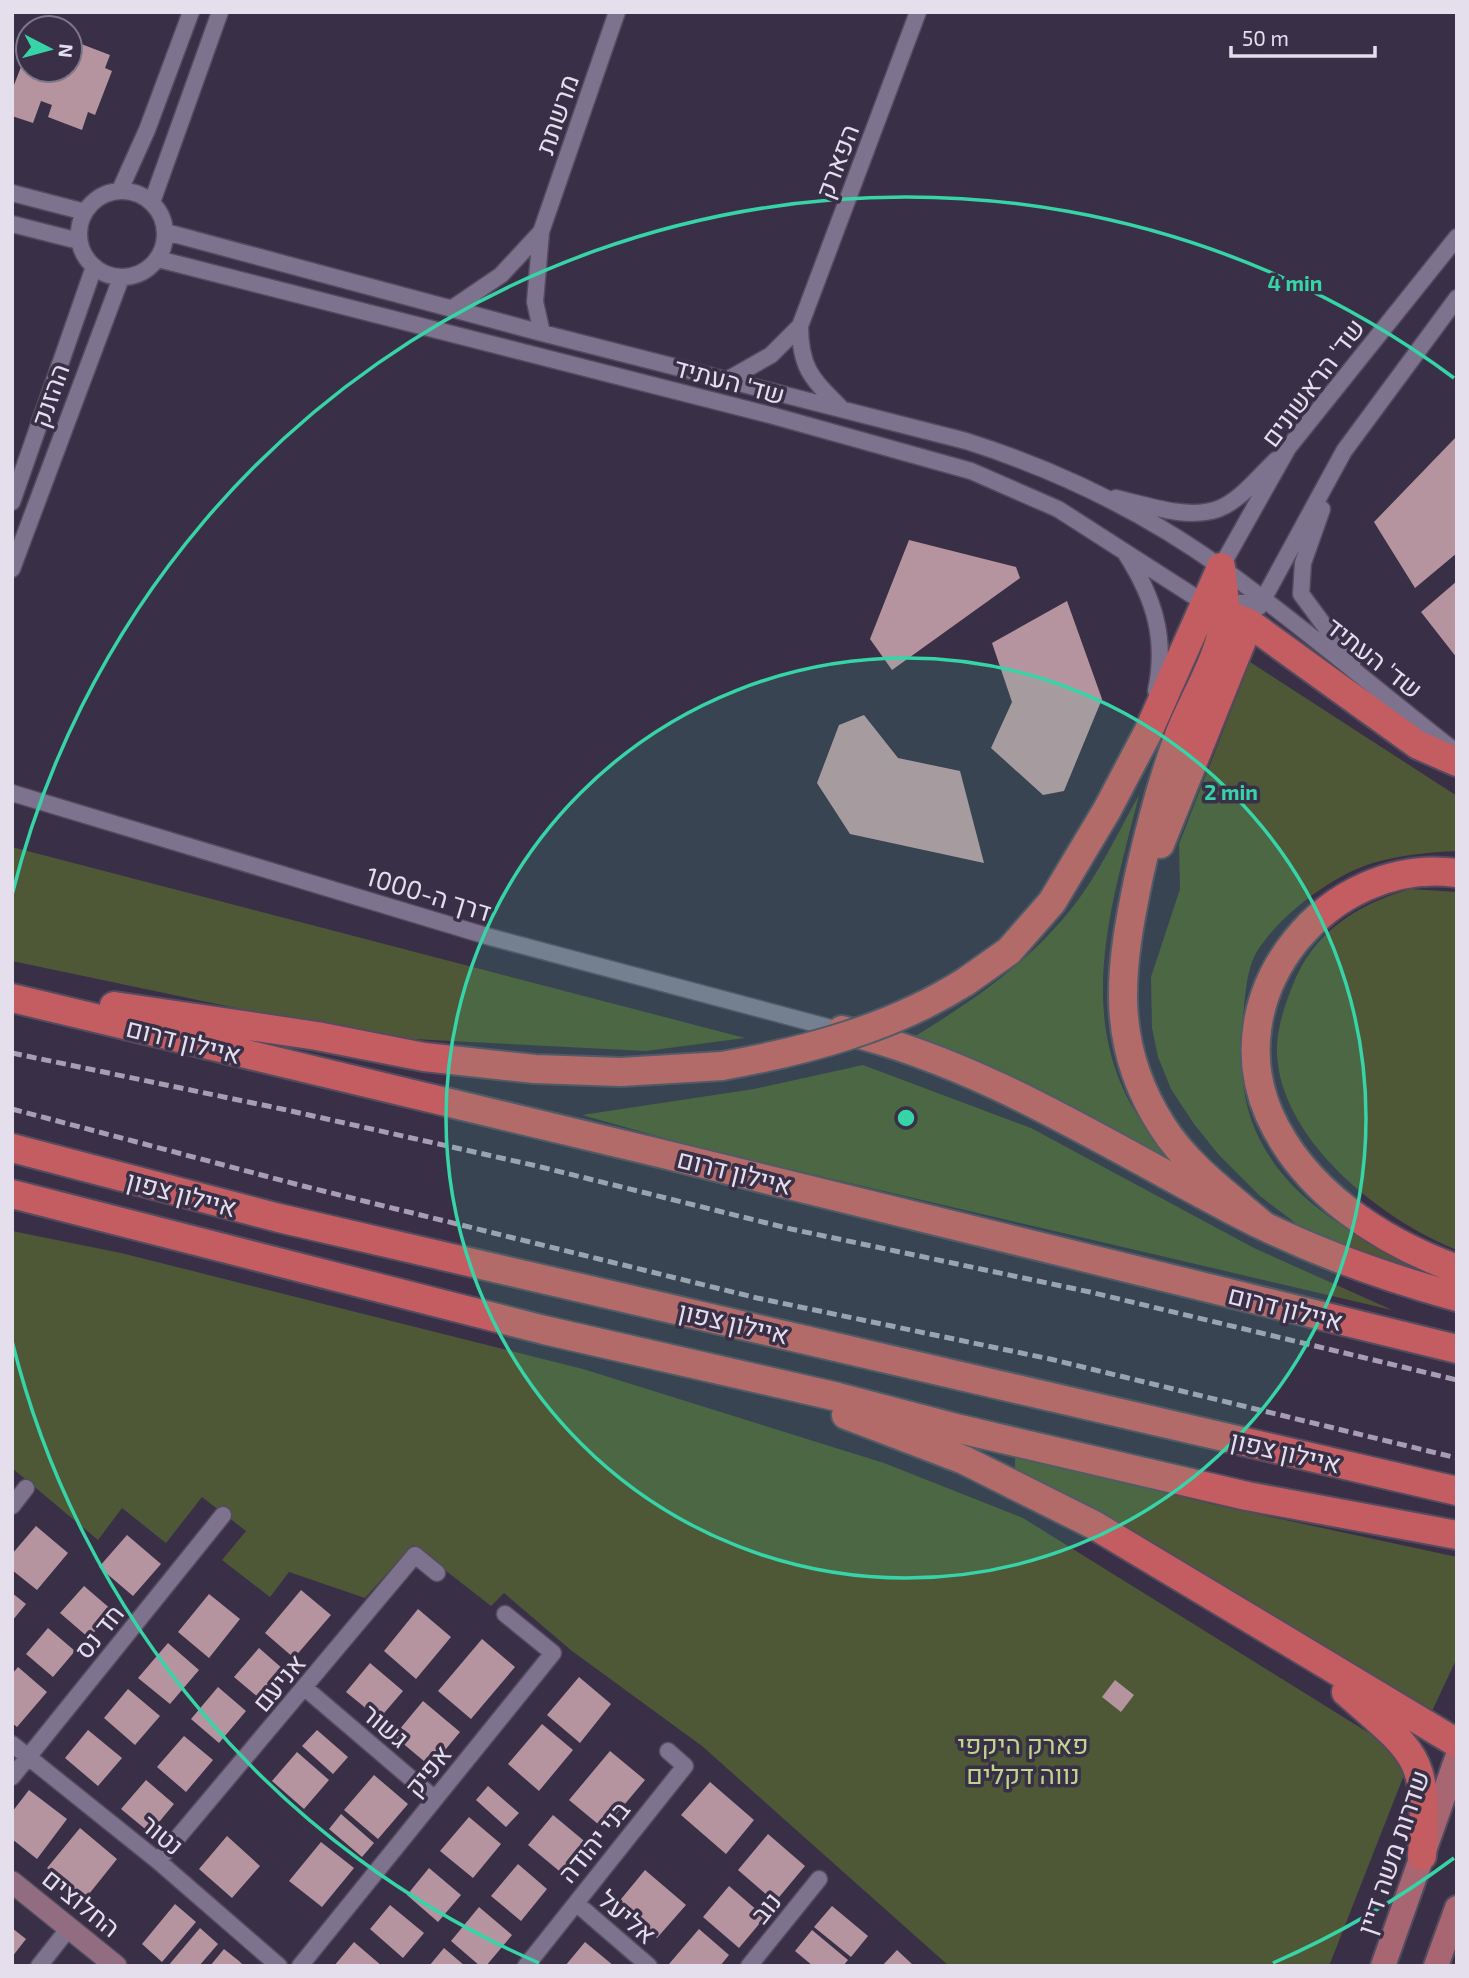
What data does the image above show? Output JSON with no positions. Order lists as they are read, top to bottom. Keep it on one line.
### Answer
{"streets":{"highway":["איילון דרום","איילון צפון"],"main road":["שדרות משה דיין"],"street":["מרשתת","הפארק","שד' העתיד","שד' הראשונים","ההזנק","דרך ה-1000","חד נס","אניעם","גשור","אפיק","נטור","בני יהודה","החלוצים","נוב","אליעל"]},"crossings":[["מרשתת","שד' העתיד"],["הפארק","שד' העתיד"],["שד' העתיד","שד' הראשונים"],["שד' העתיד","ההזנק"],["חד נס","נטור"],["אניעם","גשור"],["אניעם","נטור"],["גשור","אפיק"],["בני יהודה","אליעל"]],"parks":["פארק היקפי נווה דקלים"],"scale_bar":"50 m","north":"right","rings":["4 min","2 min"]}
